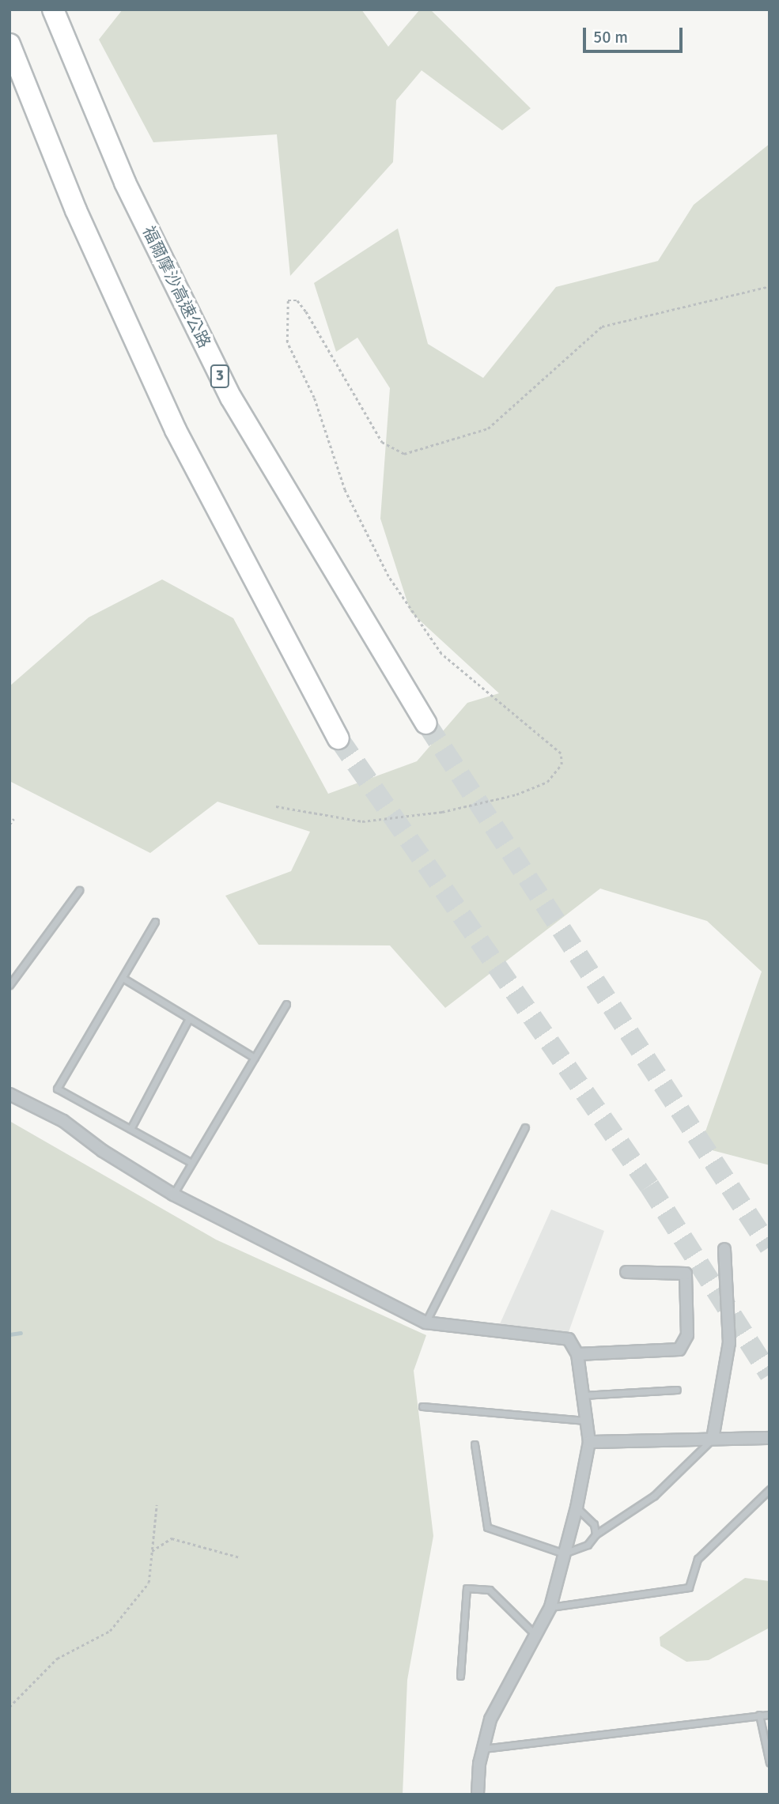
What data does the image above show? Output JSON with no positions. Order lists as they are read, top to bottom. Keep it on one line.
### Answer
{"streets":{"highway":["福爾摩沙高速公路","3"]},"scale_bar":"50 m"}
